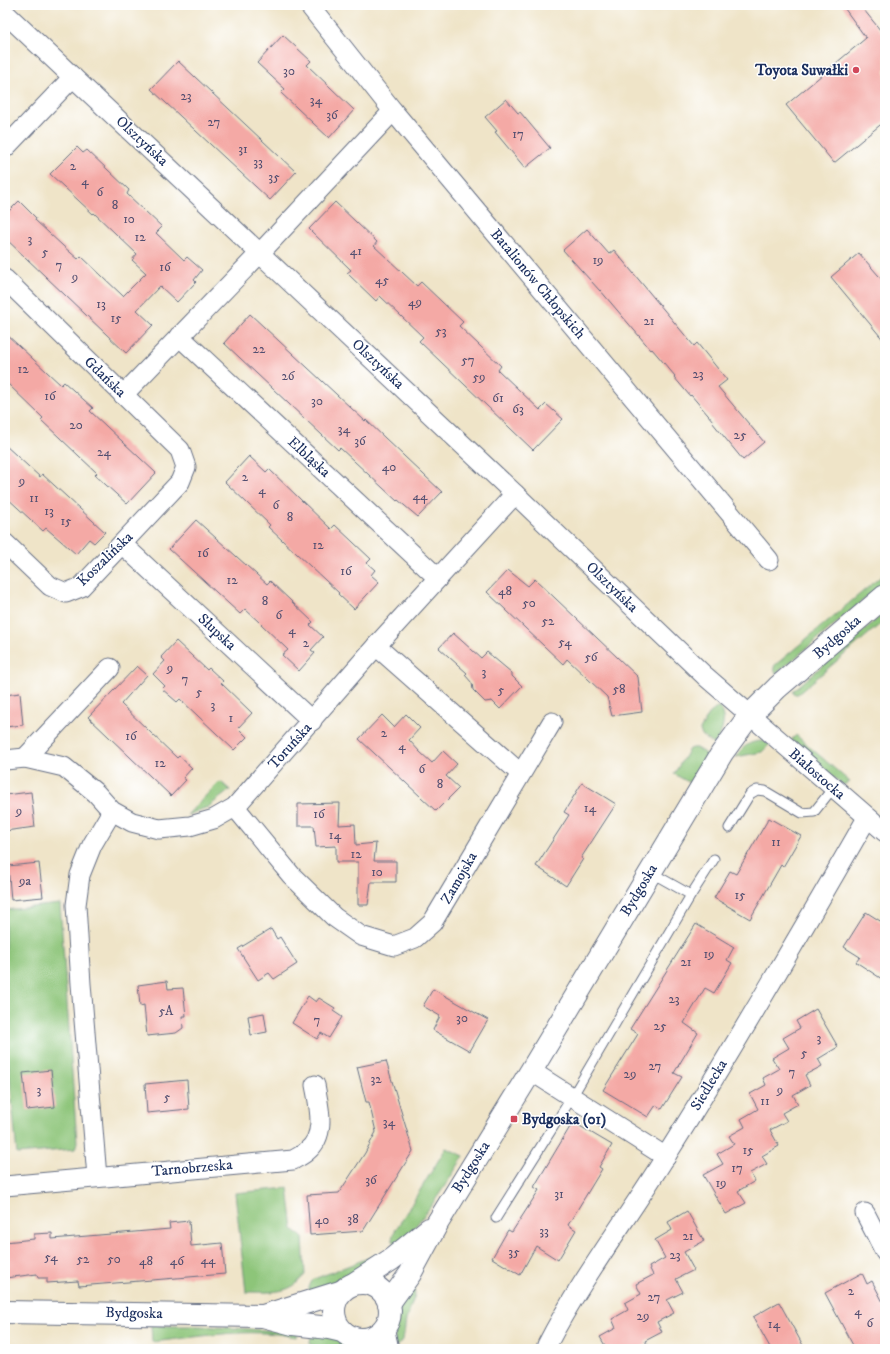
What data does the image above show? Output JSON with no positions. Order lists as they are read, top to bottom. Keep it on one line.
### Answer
{"streets":{"street":["Olsztyńska","Batalionów Chłopskich","Gdańska","Elbląska","Koszalińska","Słupska","Bydgoska","Toruńska","Białostocka","Zamojska","Siedlecka","Tarnobrzeska"]},"crossings":[["Olsztyńska","Bydgoska"],["Olsztyńska","Toruńska"],["Olsztyńska","Białostocka"],["Gdańska","Koszalińska"],["Elbląska","Toruńska"],["Koszalińska","Słupska"],["Słupska","Toruńska"],["Bydgoska","Białostocka"],["Toruńska","Zamojska"],["Białostocka","Siedlecka"]],"places":{"other":["Toyota Suwałki"],"transit":["Bydgoska (01)"]},"house_numbers":["30","23","34","36","27","17","31","33","2","35","4","6","8","10","12","3","41","5","19","7","16","9","45","49","13","15","21","53","22","57","12","23","26","59","16","61","30","63","20","34","25","36","24","40","2","9","4","44","11","6","13","8","15","12","16","16","12","48","8","50","6","52","4","54","2","56","9","3","7","58","5","5","3","1","2","16","4","12","6","8","14","9","16","14","11","12","10","9a","15","19","21","23","5A","30","7","25","3","5","27","7","29","32","3","9","5","11","34","15","17","36","19","31","38","40","33","21","35","23","54","52","50","44","48","46","2","27","4","29","6","14"]}
